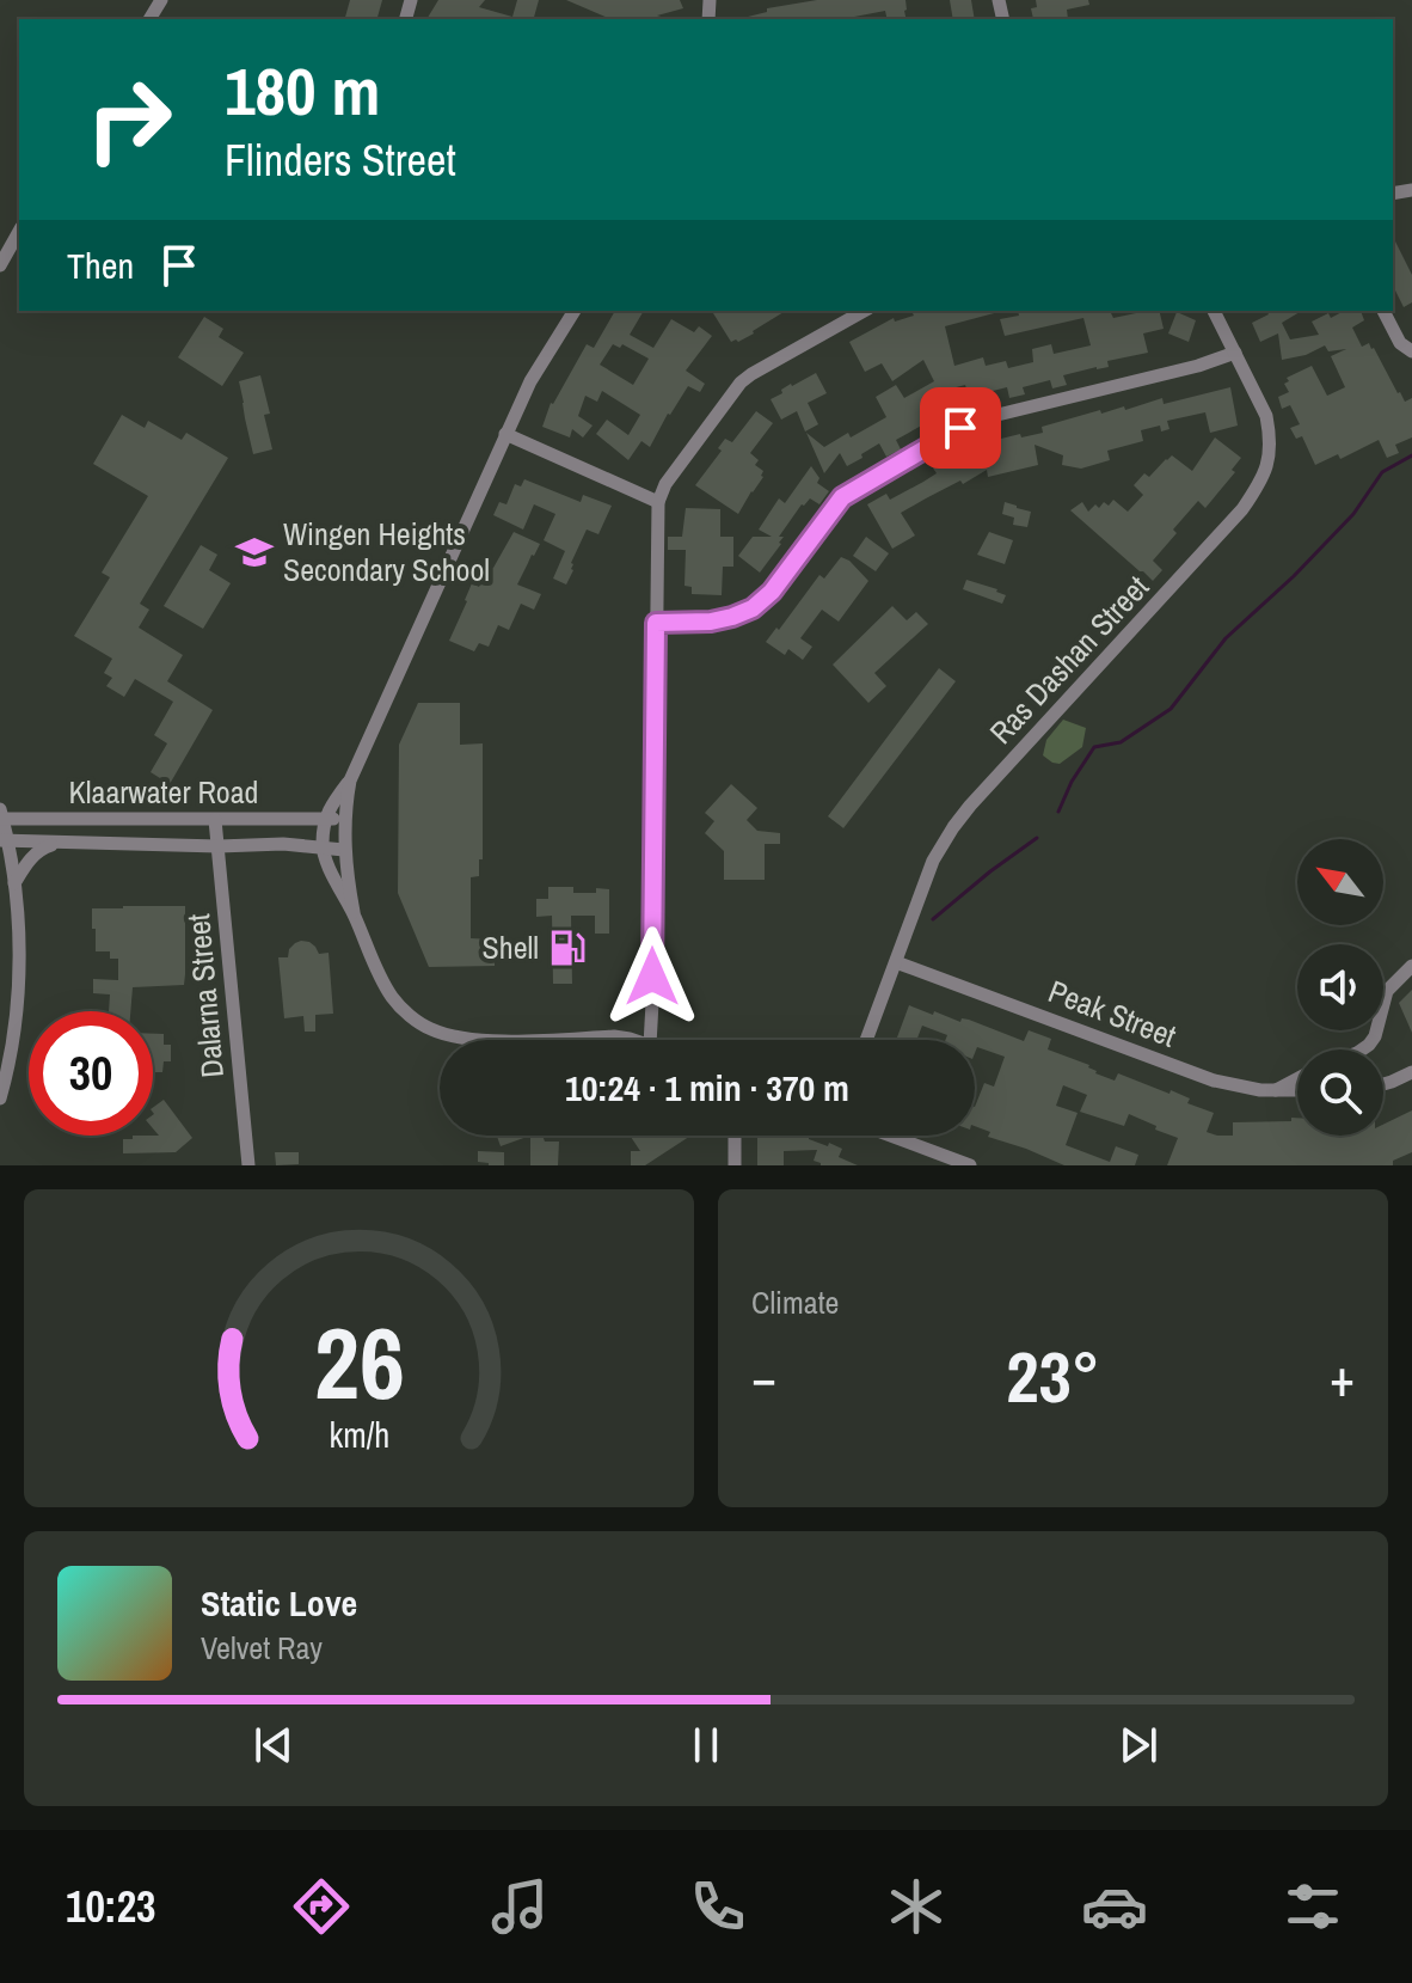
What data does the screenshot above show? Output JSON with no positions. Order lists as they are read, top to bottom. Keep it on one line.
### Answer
{"streets":{"street":["Ras Dashan Street","Klaarwater Road","Dalarna Street","Peak Street"]},"crossings":[["Ras Dashan Street","Peak Street"],["Klaarwater Road","Dalarna Street"]],"places":{"school or university":["Wingen Heights Secondary School"],"fuel station":["Shell"]},"north":"top left","page":{"turn":["180 m","Flinders Street"],"then":"Then","limit":"30","trip":"10:24 · 1 min · 370 m","tile":"Climate","heat":["−","23°","+"],"song":["Static Love","Velvet Ray"],"tabs":"10:23","gauge":["26","km/h"]}}
